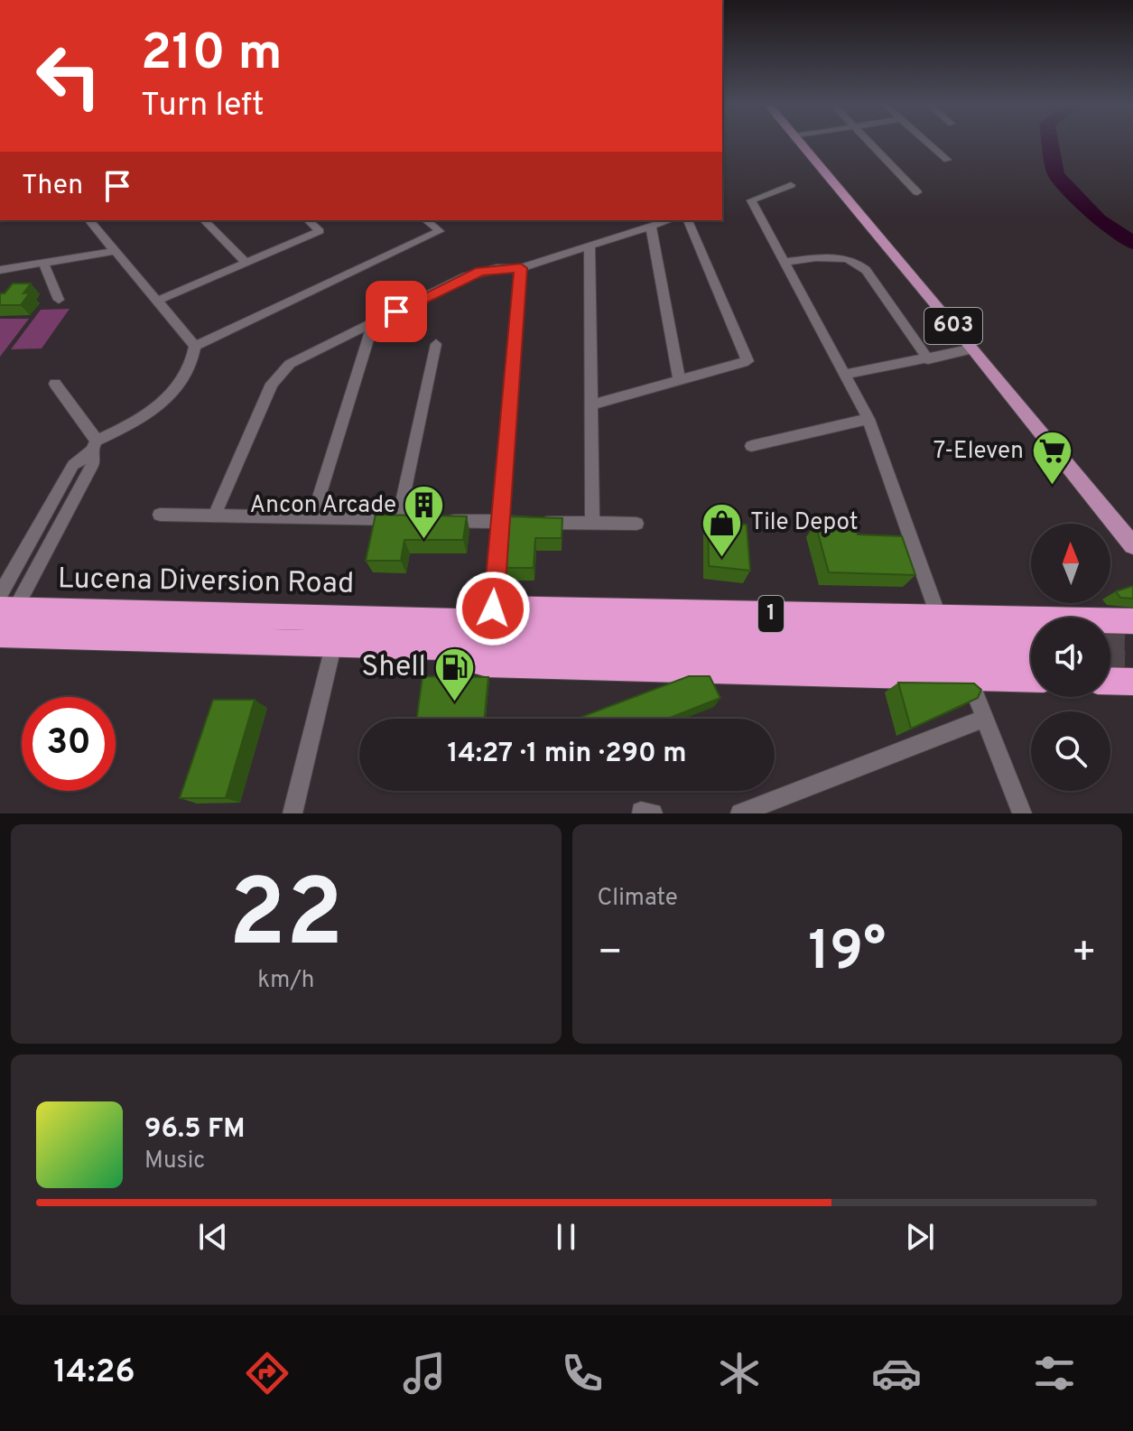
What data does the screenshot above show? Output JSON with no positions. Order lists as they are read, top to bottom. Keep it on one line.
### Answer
{"streets":{"highway":["Lucena Diversion Road","1"],"main road":["603"]},"places":{"supermarket":["7-Eleven"],"building":["Ancon Arcade"],"shop":["Tile Depot"],"fuel station":["Shell"]},"north":"top","page":{"turn":["210 m","Turn left"],"then":"Then","limit":"30","trip":"14:27 · 1 min · 290 m","tile":[["22","km/h"],"Climate"],"heat":["−","19°","+"],"song":["96.5 FM","Music"],"tabs":"14:26"}}
